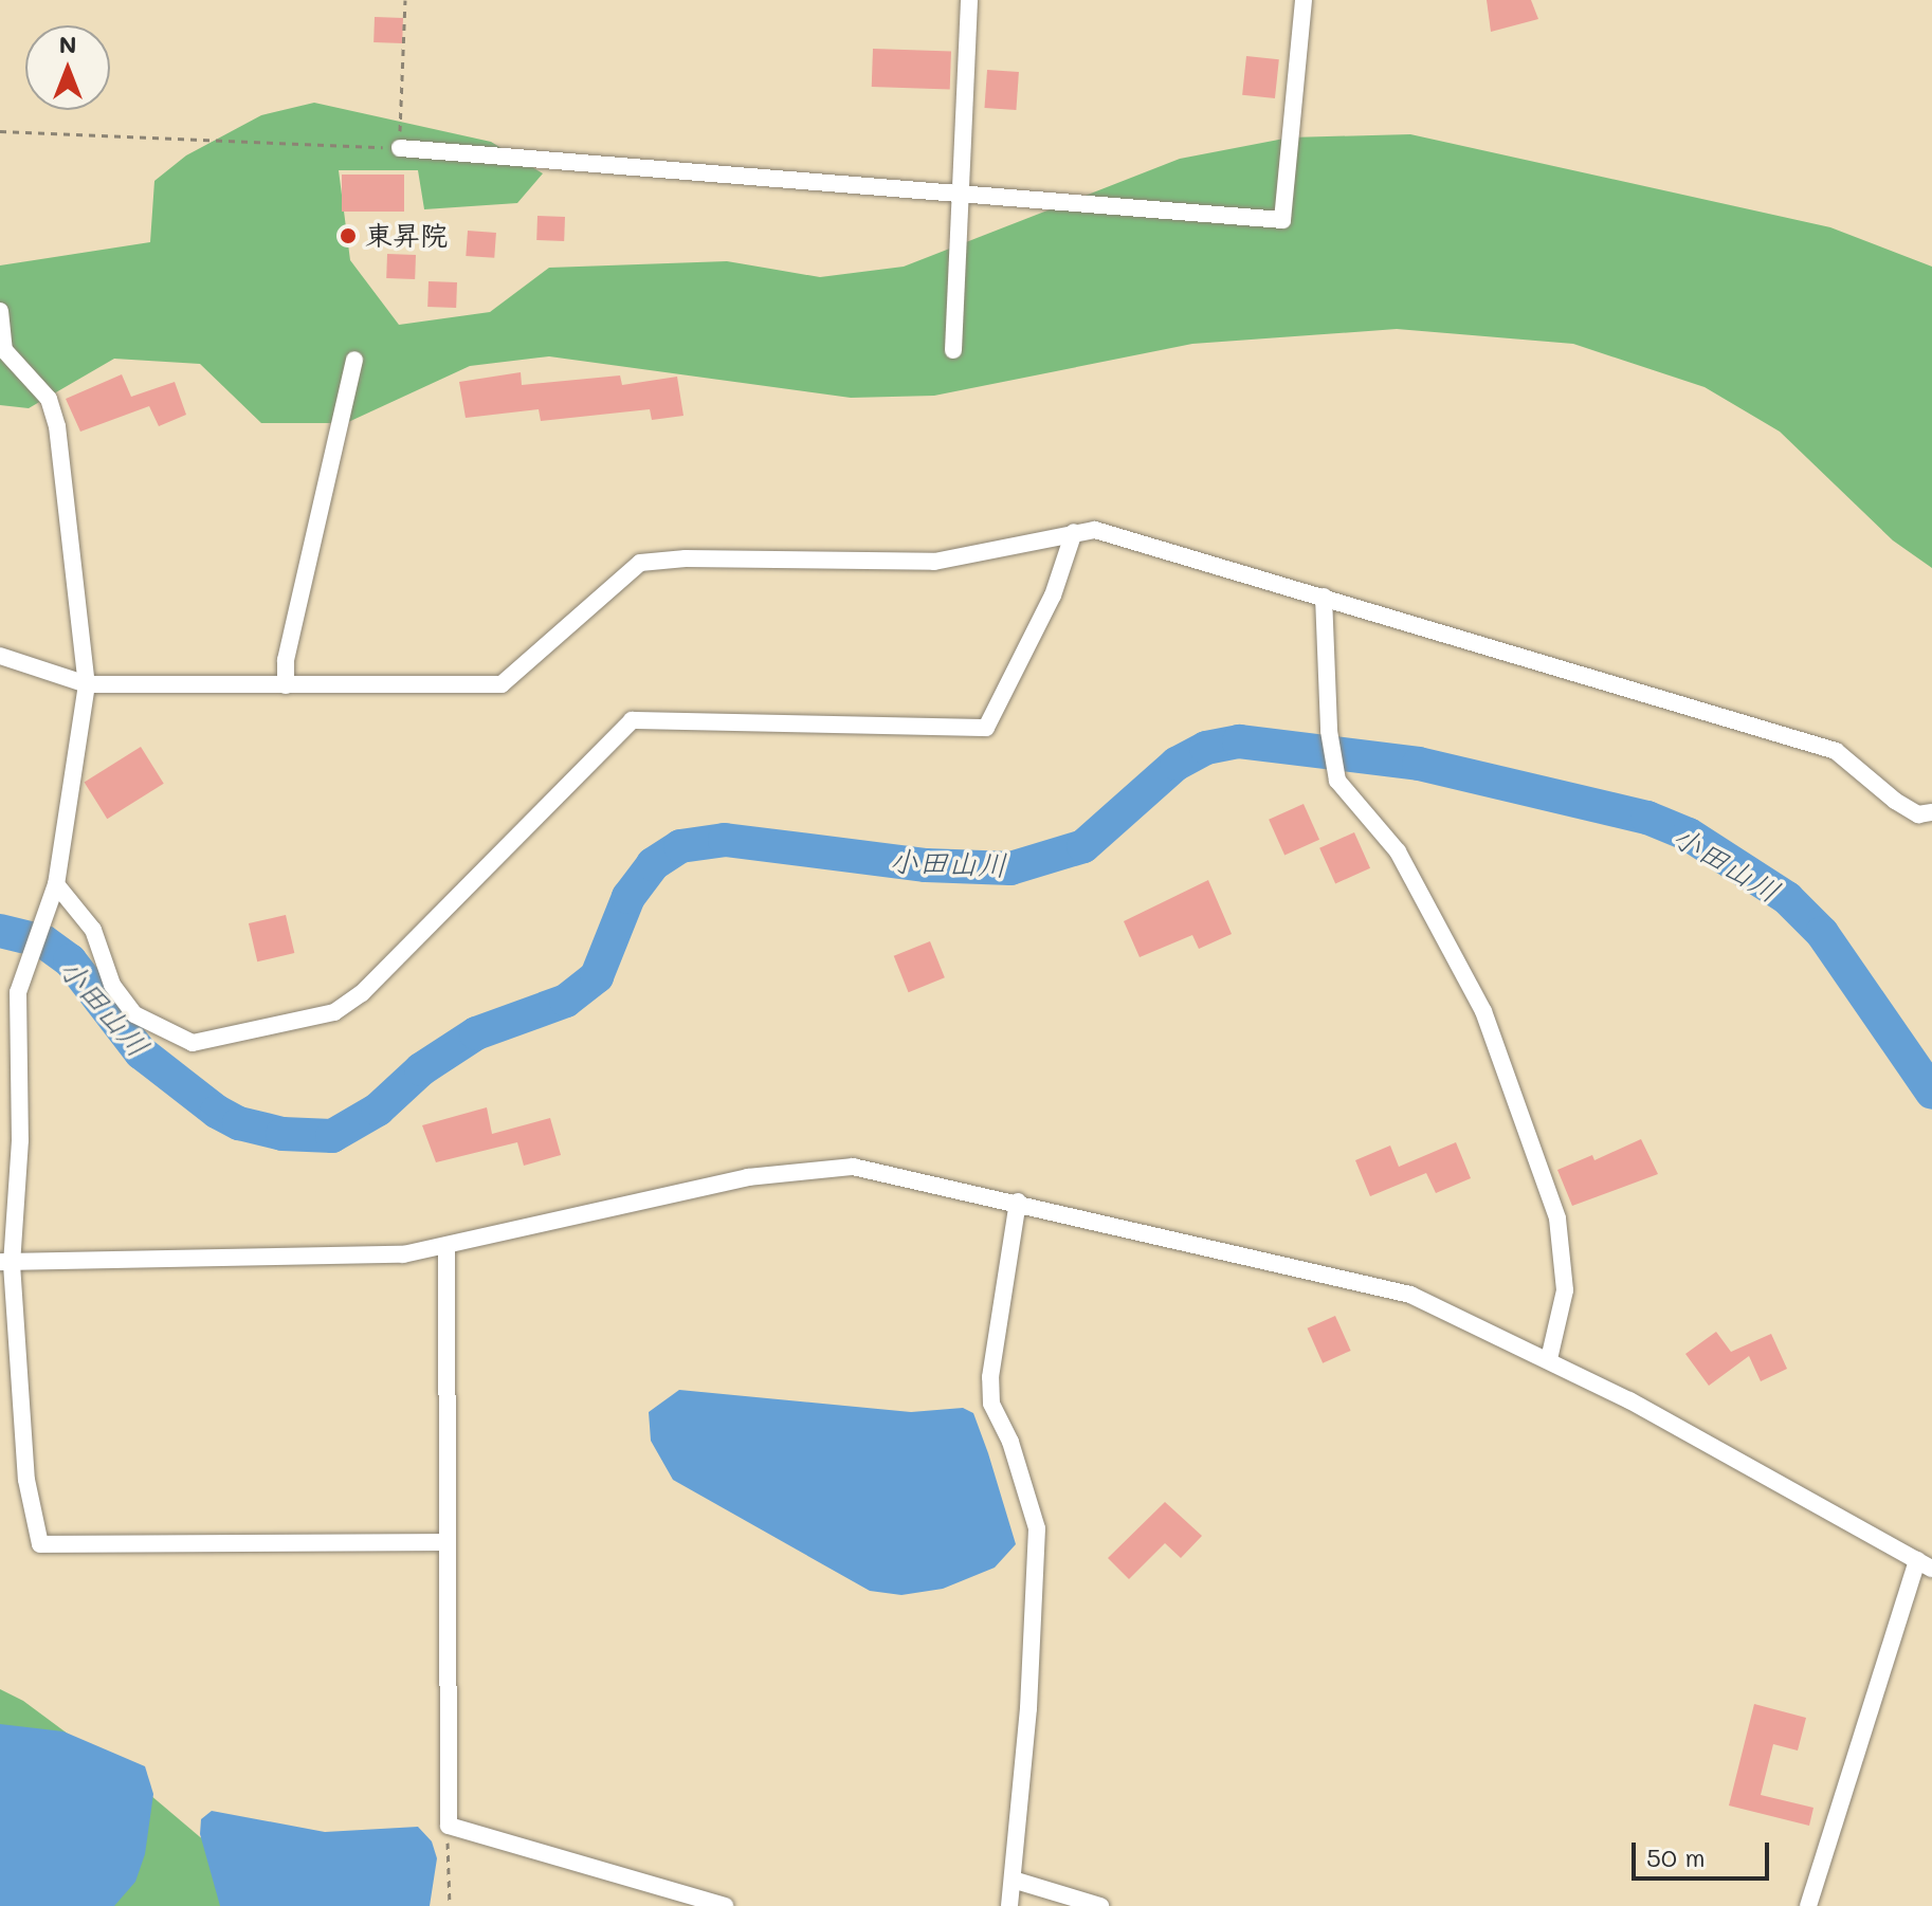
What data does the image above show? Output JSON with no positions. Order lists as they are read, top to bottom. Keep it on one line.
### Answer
{"water":["小田山川"],"places":["東昇院"],"scale_bar":"50 m","north":"top"}
